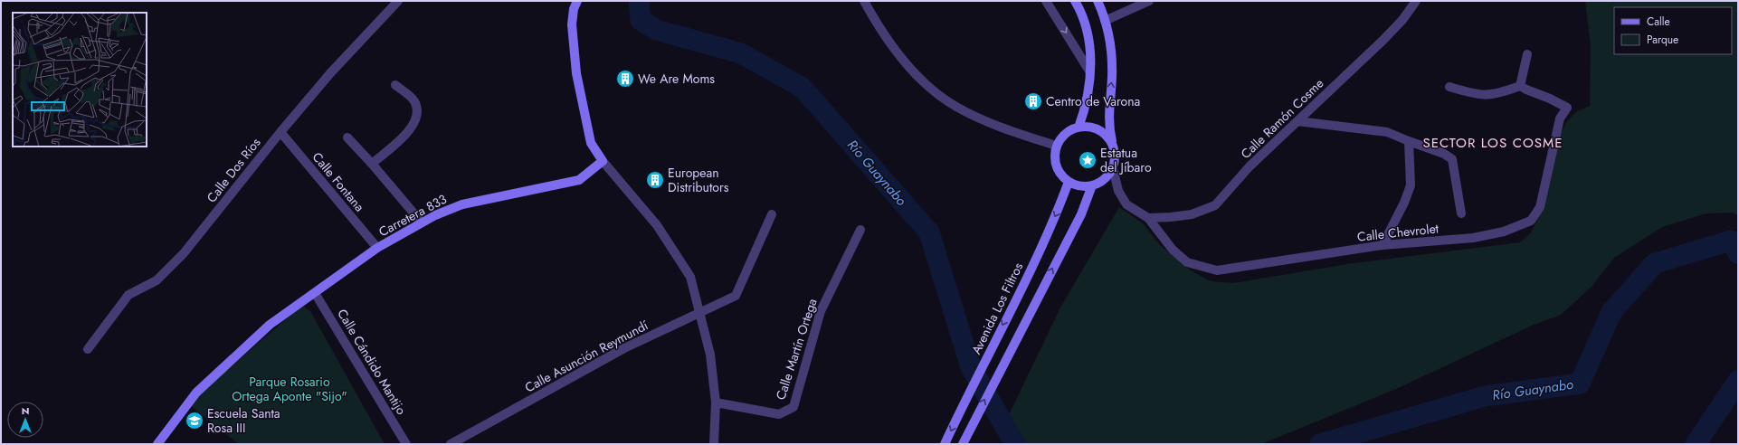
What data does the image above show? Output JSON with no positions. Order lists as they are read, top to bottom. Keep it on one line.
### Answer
{"streets":{"main road":["Carretera 833","Avenida Los Filtros"],"street":["Calle Ramón Cosme","Calle Dos Ríos","Calle Fontana","Calle Chevrolet","Calle Martín Ortega","Calle Asunción Reymundí","Calle Cándido Mantijo"]},"crossings":[["Calle Ramón Cosme","Calle Chevrolet"],["Calle Dos Ríos","Calle Fontana"],["Calle Fontana","Carretera 833"],["Carretera 833","Calle Cándido Mantijo"],["Calle Chevrolet","Avenida Los Filtros"]],"districts":["SECTOR LOS COSME"],"water":["Río Guaynabo"],"parks":["Parque Rosario Ortega Aponte \"Sijo\""],"places":{"building":["We Are Moms","Centro de Varona","European Distributors"],"place":["Estatua del Jíbaro"],"school or university":["Escuela Santa Rosa III"]},"legend":["Calle","Parque"],"north":"top"}
